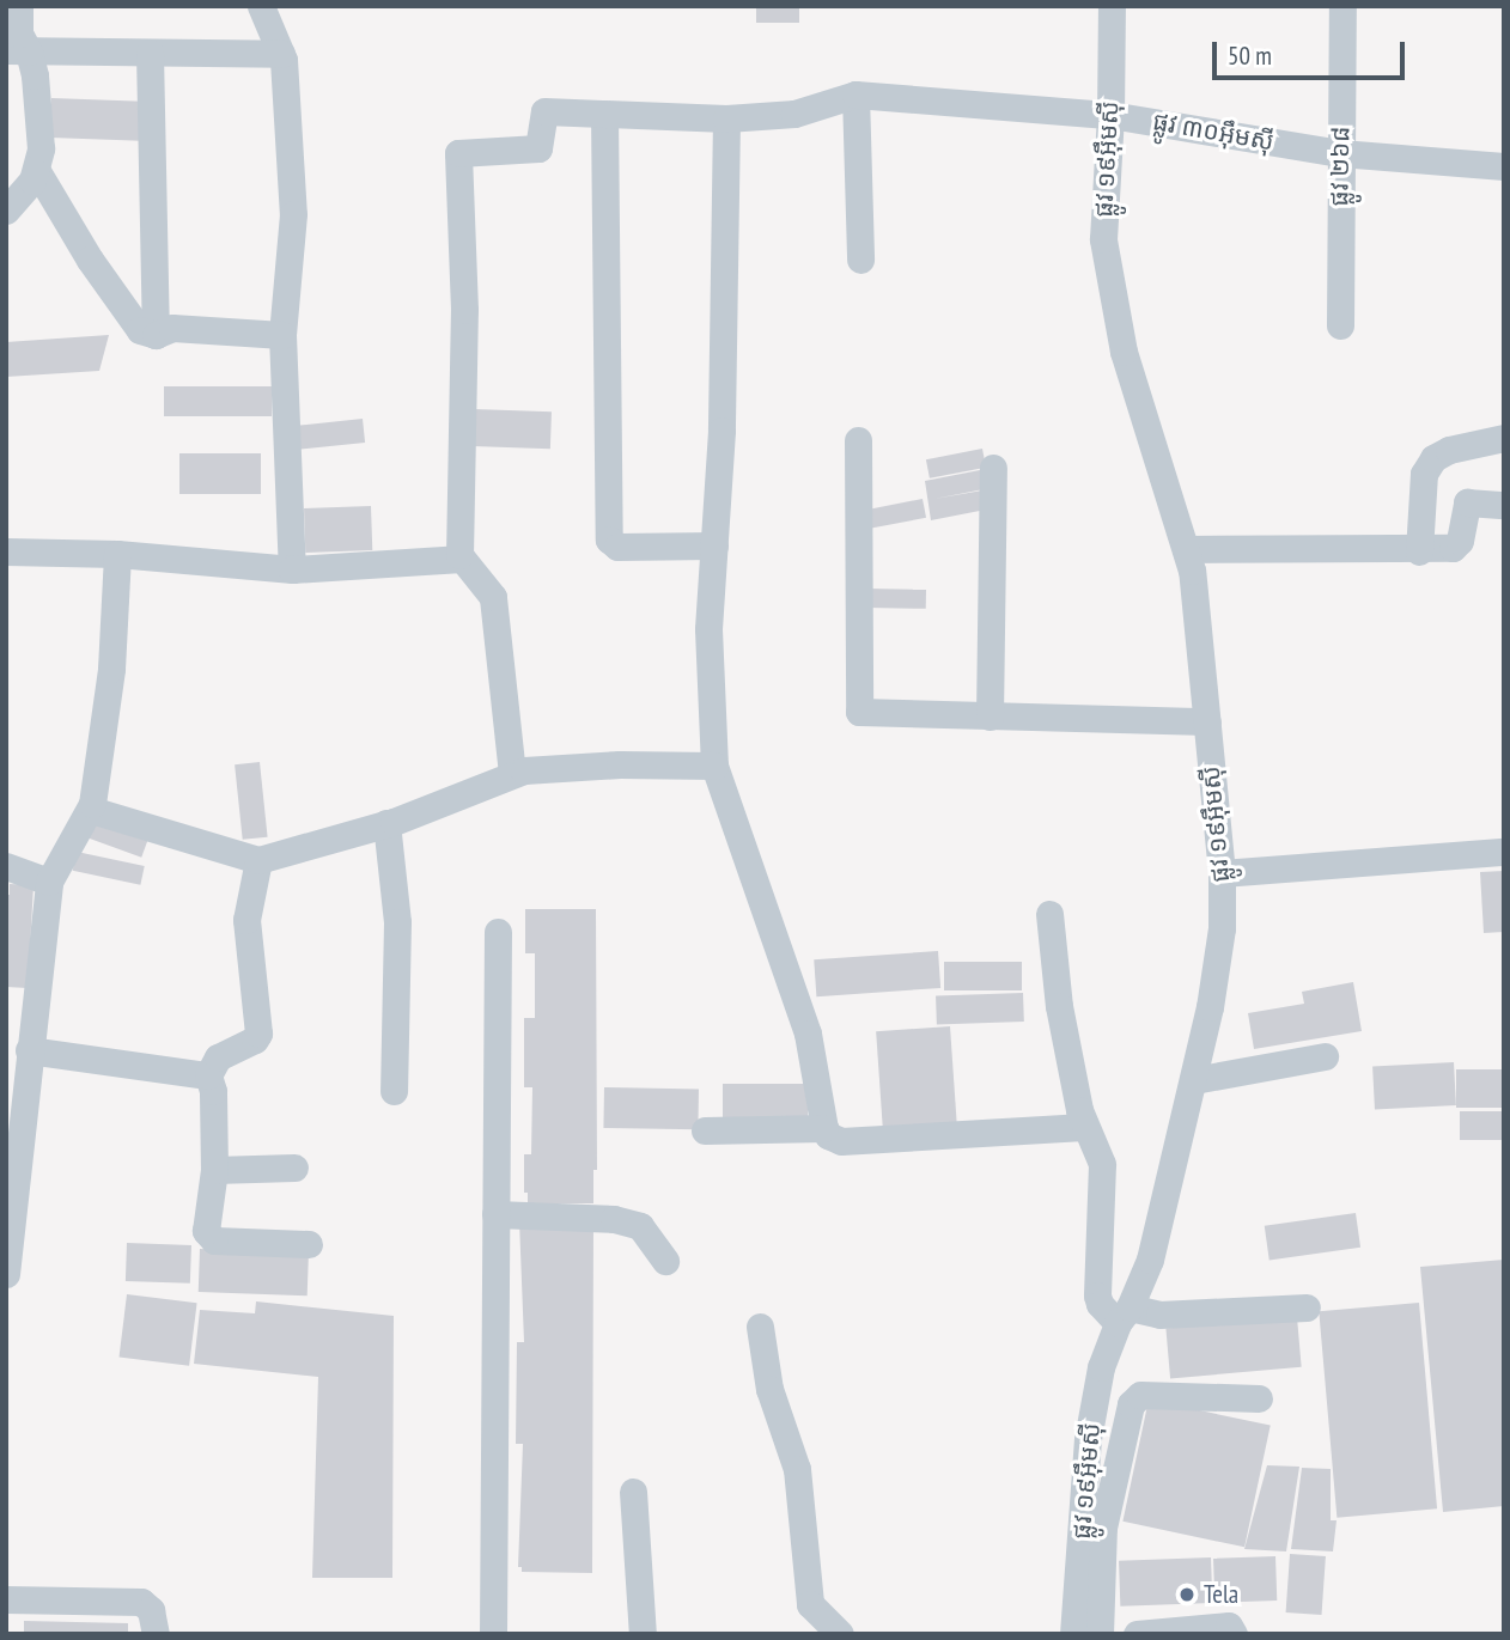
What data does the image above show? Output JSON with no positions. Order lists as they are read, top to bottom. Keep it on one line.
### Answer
{"streets":{"street":["ផ្លូវ ៣០អ៊ឹមស៊ី","ផ្លូវ ១៩អ៊ឹមស៊ី","ផ្លូវ ២៦៨"]},"crossings":[["ផ្លូវ ៣០អ៊ឹមស៊ី","ផ្លូវ ១៩អ៊ឹមស៊ី"],["ផ្លូវ ៣០អ៊ឹមស៊ី","ផ្លូវ ២៦៨"]],"places":["Tela"],"scale_bar":"50 m"}
